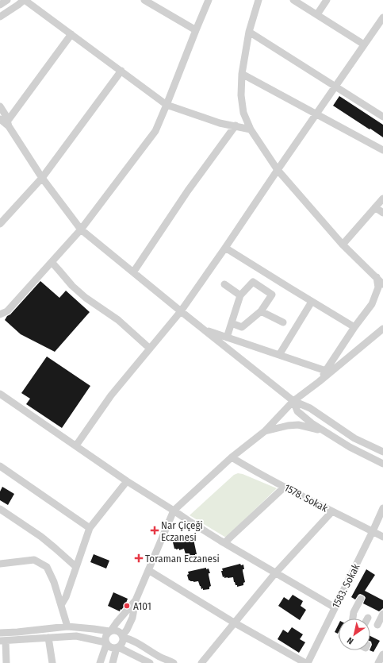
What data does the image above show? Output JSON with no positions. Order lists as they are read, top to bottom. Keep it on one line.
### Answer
{"streets":{"street":["1578. Sokak","1583. Sokak"]},"crossings":[["1578. Sokak","1583. Sokak"]],"places":{"health":["Nar Çiçeği Eczanesi","Toraman Eczanesi"],"other":["A101"]},"north":"bottom left"}
